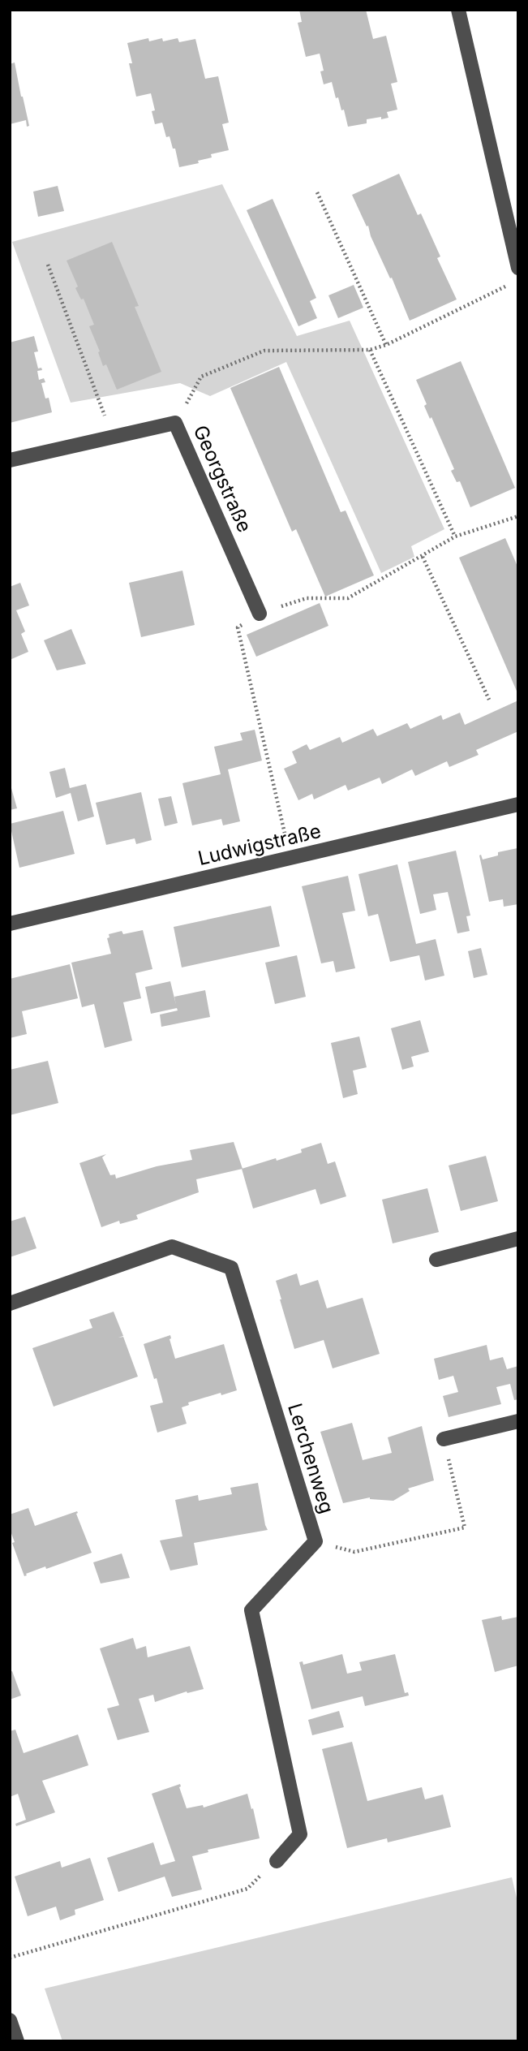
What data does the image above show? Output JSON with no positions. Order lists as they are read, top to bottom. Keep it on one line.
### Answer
{"streets":{"street":["Georgstraße","Ludwigstraße","Lerchenweg"]}}
